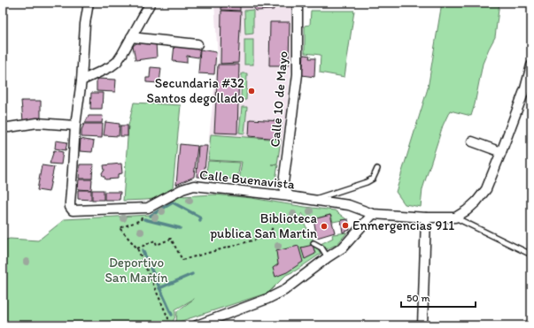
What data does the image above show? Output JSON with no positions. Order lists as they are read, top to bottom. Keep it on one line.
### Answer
{"streets":{"street":["Calle 10 de Mayo","Calle Buenavista"]},"crossings":[["Calle 10 de Mayo","Calle Buenavista"]],"parks":["Deportivo San Martín"],"places":["Secundaria #32 Santos degollado","Enmergencias 911","Biblioteca publica San Martin"],"scale_bar":"50 m"}
